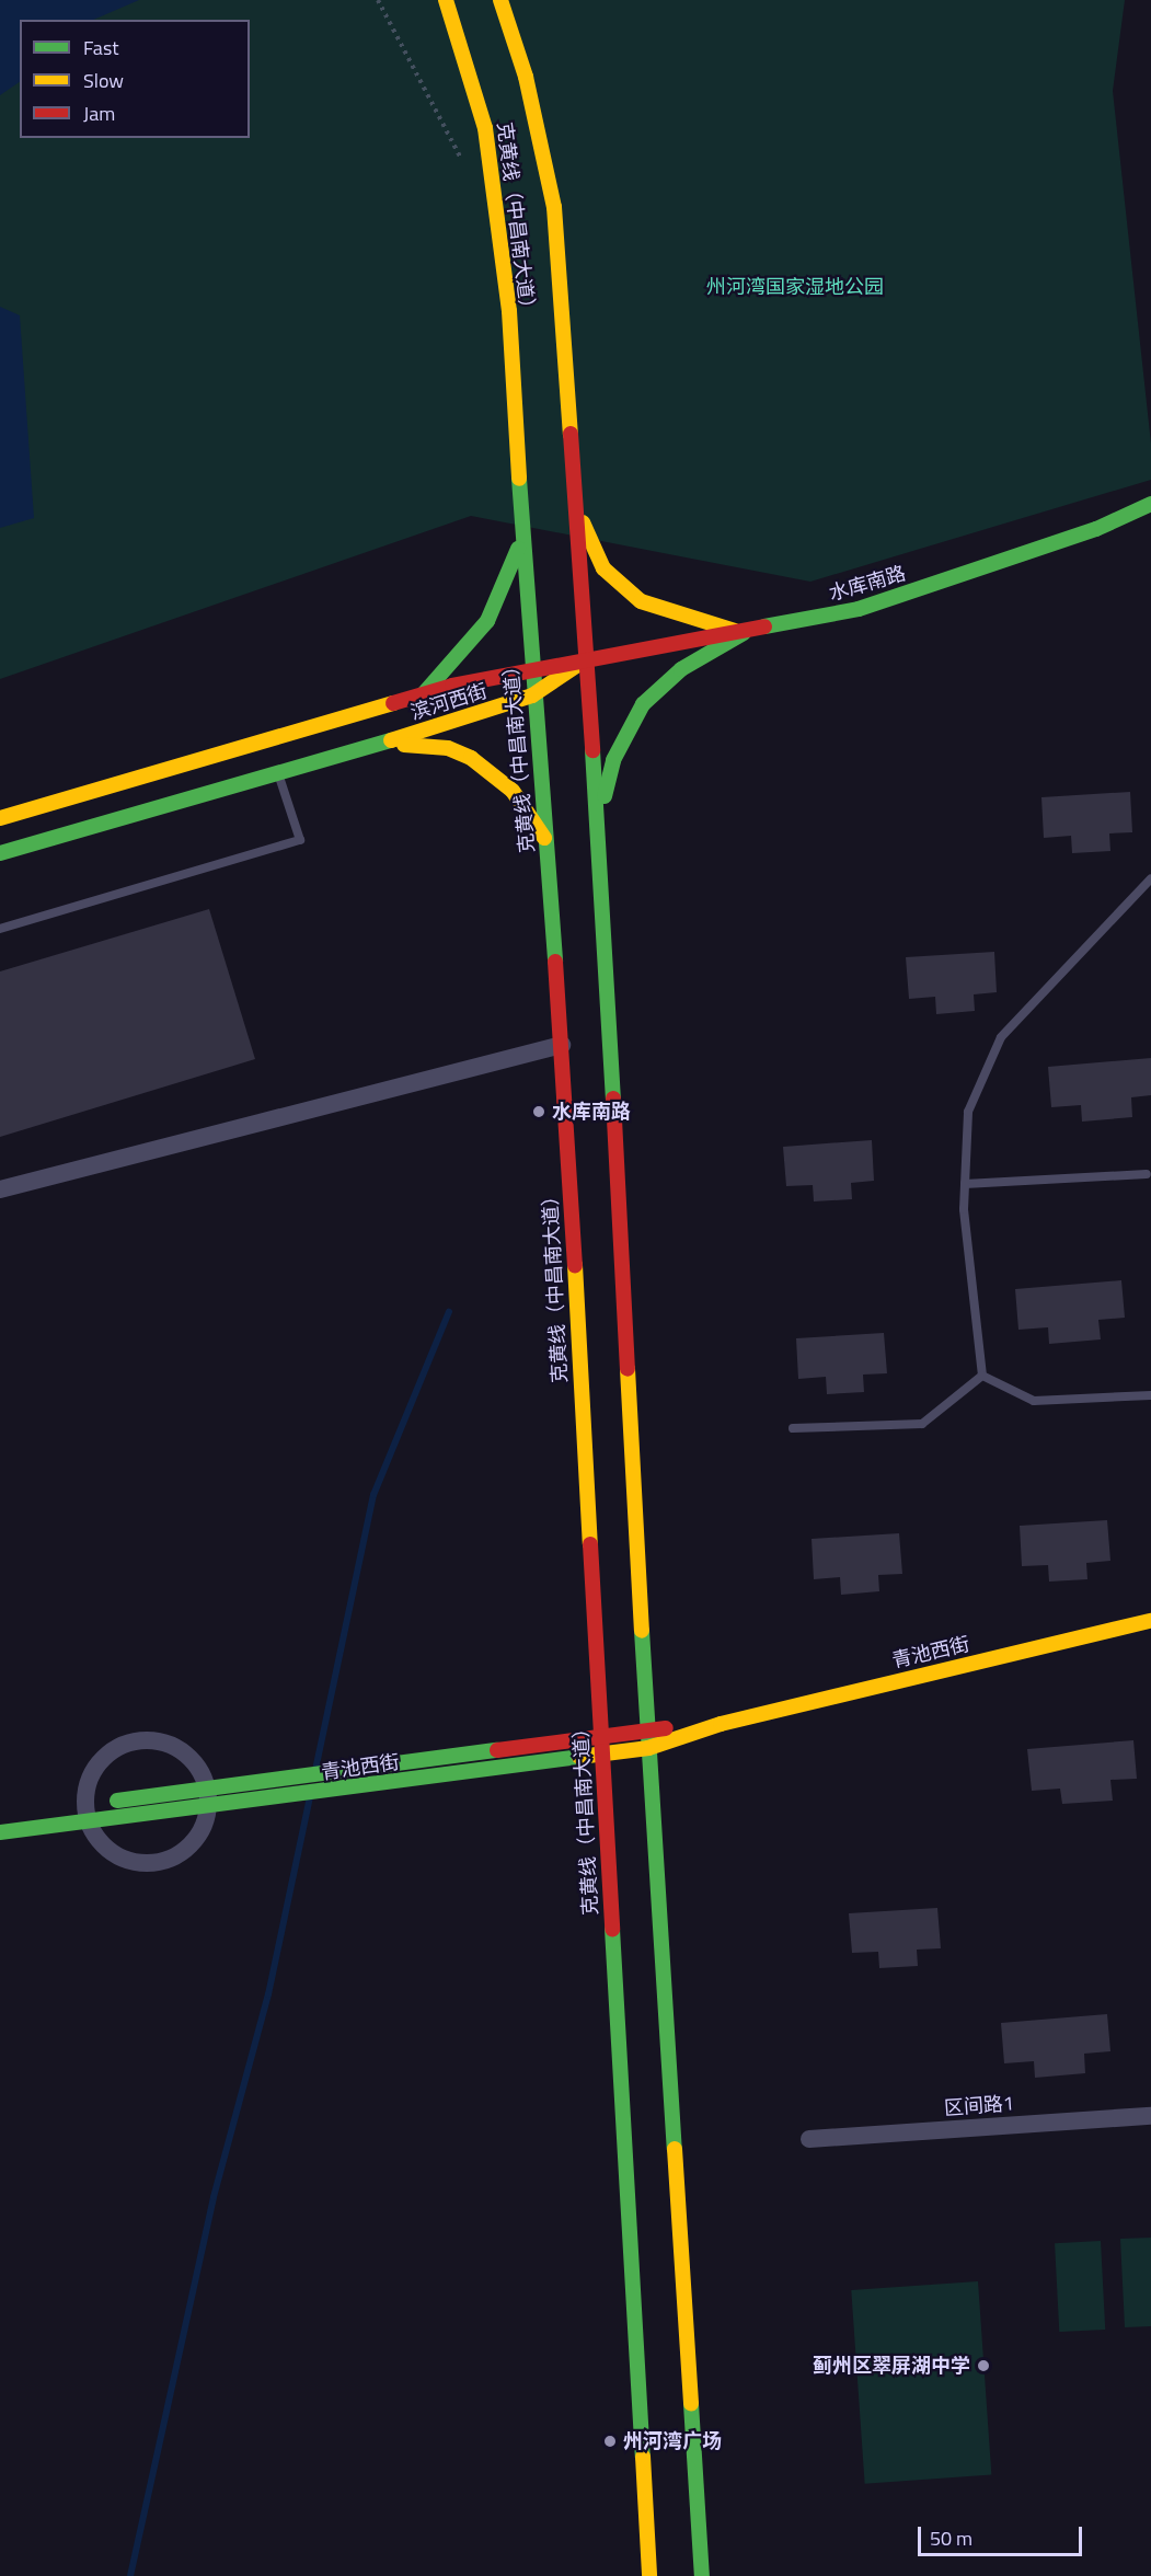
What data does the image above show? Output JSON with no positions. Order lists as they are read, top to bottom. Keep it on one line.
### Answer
{"streets":{"main road":["克黄线（中昌南大道）","水库南路","滨河西街","青池西街"],"street":["区间路1"]},"crossings":[["克黄线（中昌南大道）","水库南路"],["克黄线（中昌南大道）","滨河西街"],["克黄线（中昌南大道）","青池西街"],["水库南路","滨河西街"]],"parks":["州河湾国家湿地公园"],"places":["水库南路","蓟州区翠屏湖中学","州河湾广场"],"legend":["Fast","Slow","Jam"],"scale_bar":"50 m"}
